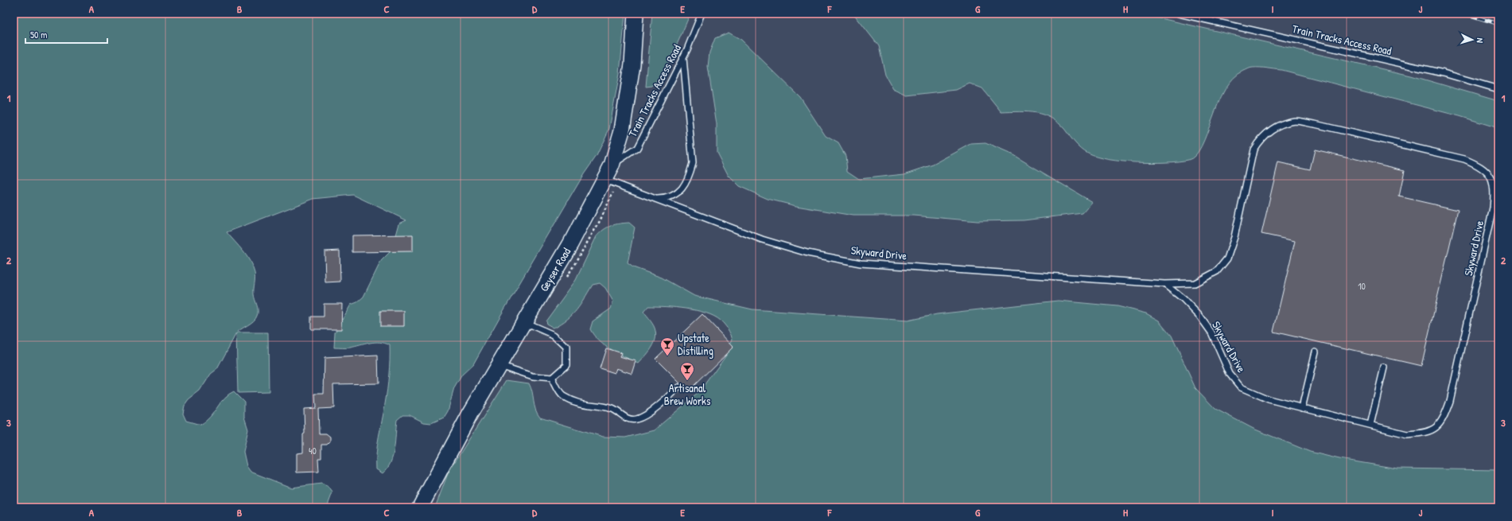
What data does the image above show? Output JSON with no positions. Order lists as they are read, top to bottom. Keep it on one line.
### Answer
{"streets":{"street":["Geyser Road"],"lane":["Train Tracks Access Road","Skyward Drive"]},"crossings":[["Train Tracks Access Road","Geyser Road"],["Skyward Drive","Geyser Road"]],"places":{"bar":["Upstate Distilling","Artisanal Brew Works"]},"house_numbers":["10","40"],"scale_bar":"50 m","north":"right","grid":{"columns":["A","B","C","D","E","F","G","H","I","J"],"rows":["1","2","3"]}}
